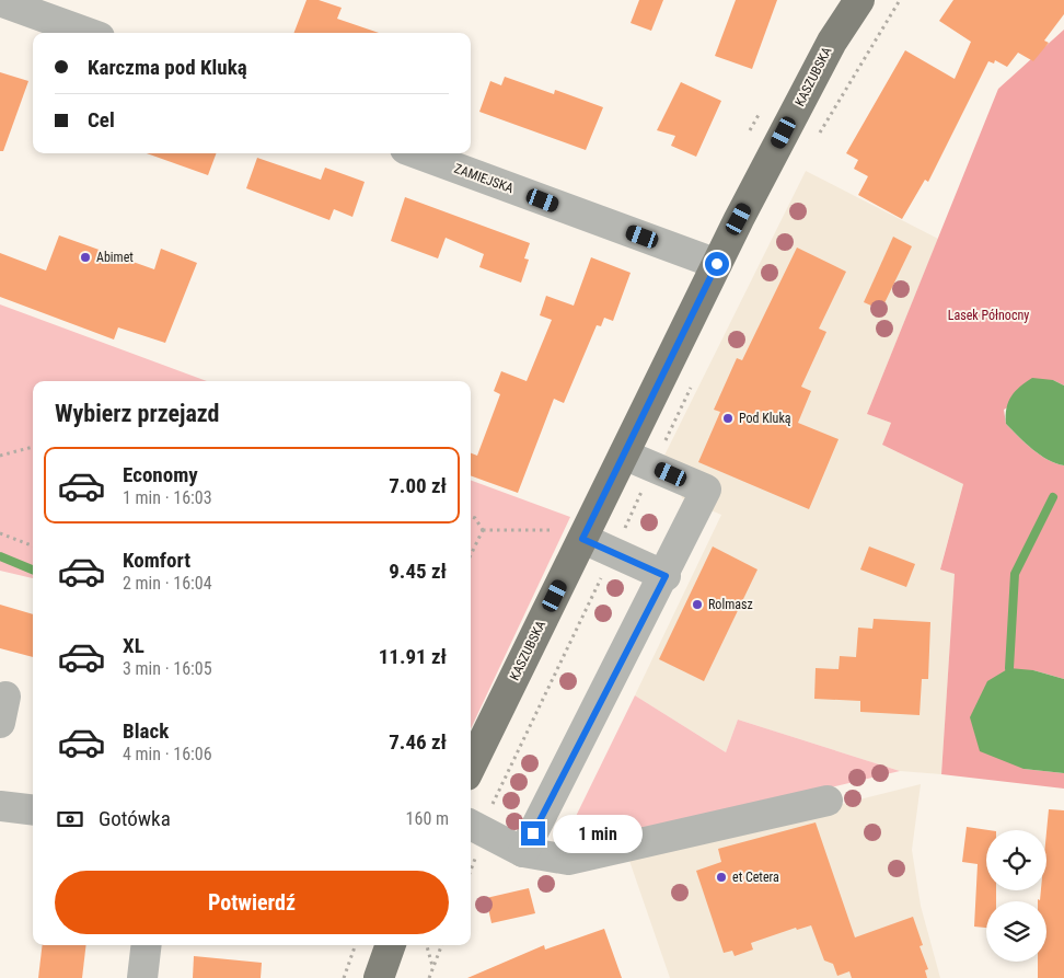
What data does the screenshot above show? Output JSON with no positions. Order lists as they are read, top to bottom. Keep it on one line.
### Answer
{"streets":{"main road":["KASZUBSKA"],"street":["ZAMIEJSKA"]},"crossings":[["KASZUBSKA","ZAMIEJSKA"]],"parks":["Lasek Północny"],"places":["Abimet","Pod Kluką","Rolmasz","et Cetera"],"page":{"banner":["Karczma pod Kluką","Cel"],"heading":"Wybierz przejazd","list":[{"name":"Economy","note":"1 min · 16:03","value":"7.00 zł"},{"name":"Komfort","note":"2 min · 16:04","value":"9.45 zł"},{"name":"XL","note":"3 min · 16:05","value":"11.91 zł"},{"name":"Black","note":"4 min · 16:06","value":"7.46 zł"}],"pay":["Gotówka","160 m"],"bubble":"1 min","buttons":"Potwierdź"}}
